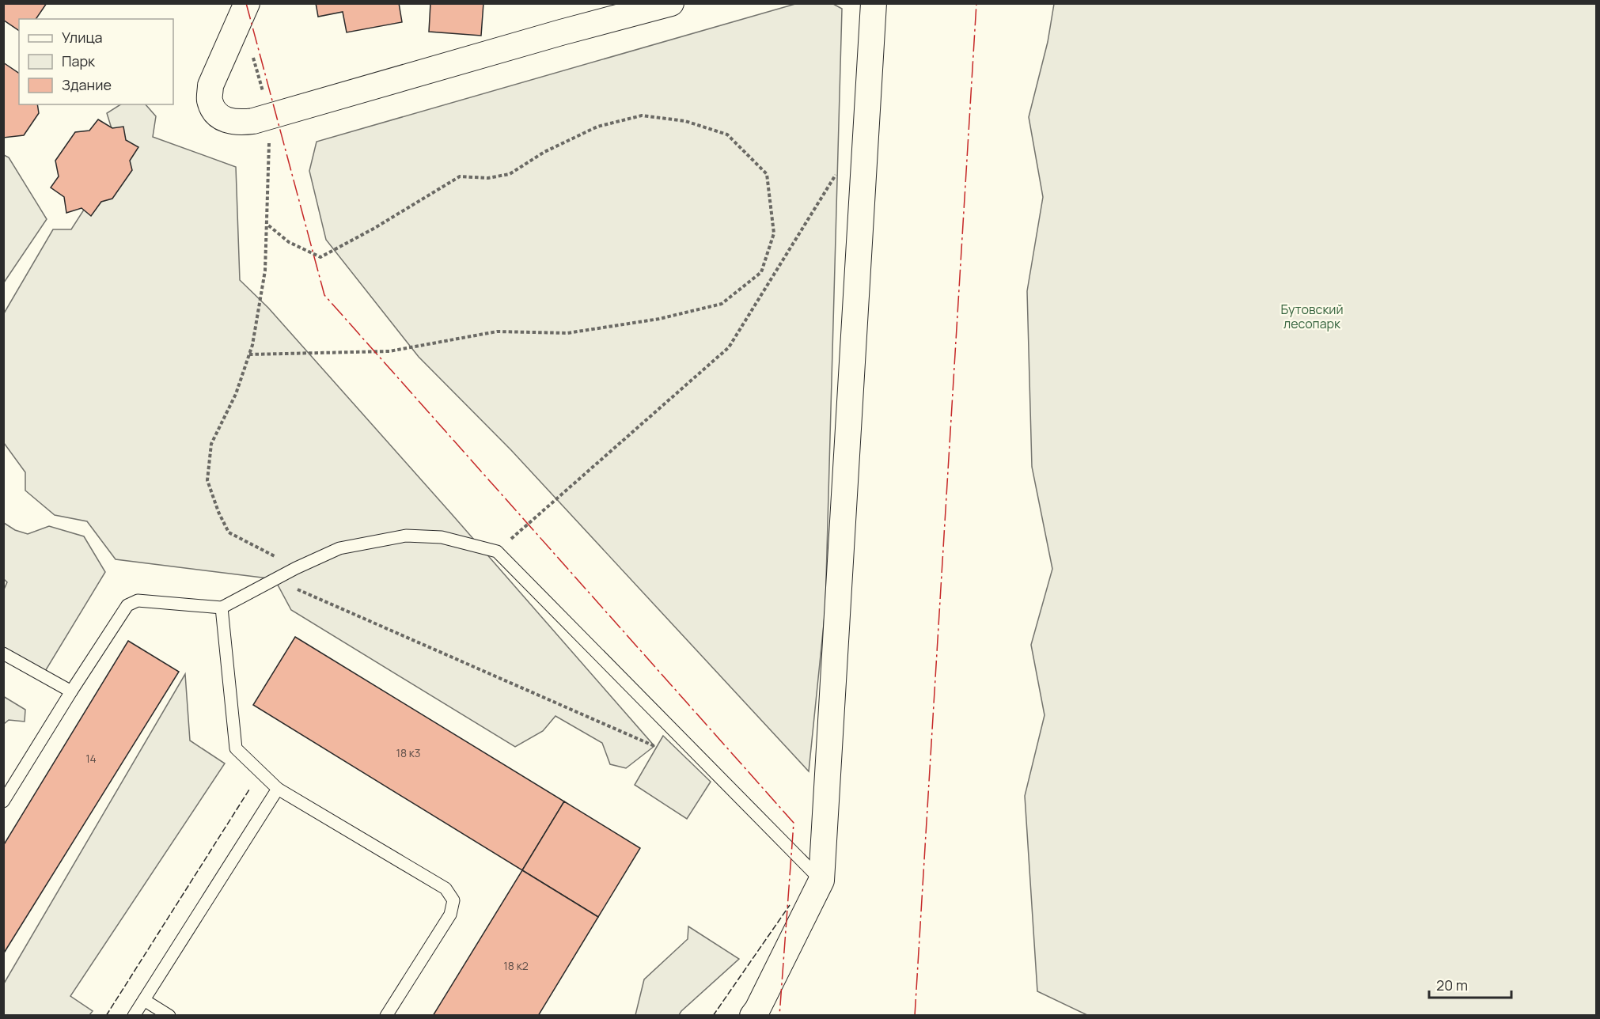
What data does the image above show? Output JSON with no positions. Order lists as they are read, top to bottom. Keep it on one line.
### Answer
{"parks":["Бутовский лесопарк"],"house_numbers":["18 к3","14","18 к2"],"legend":["Улица","Парк","Здание"],"scale_bar":"20 m"}
